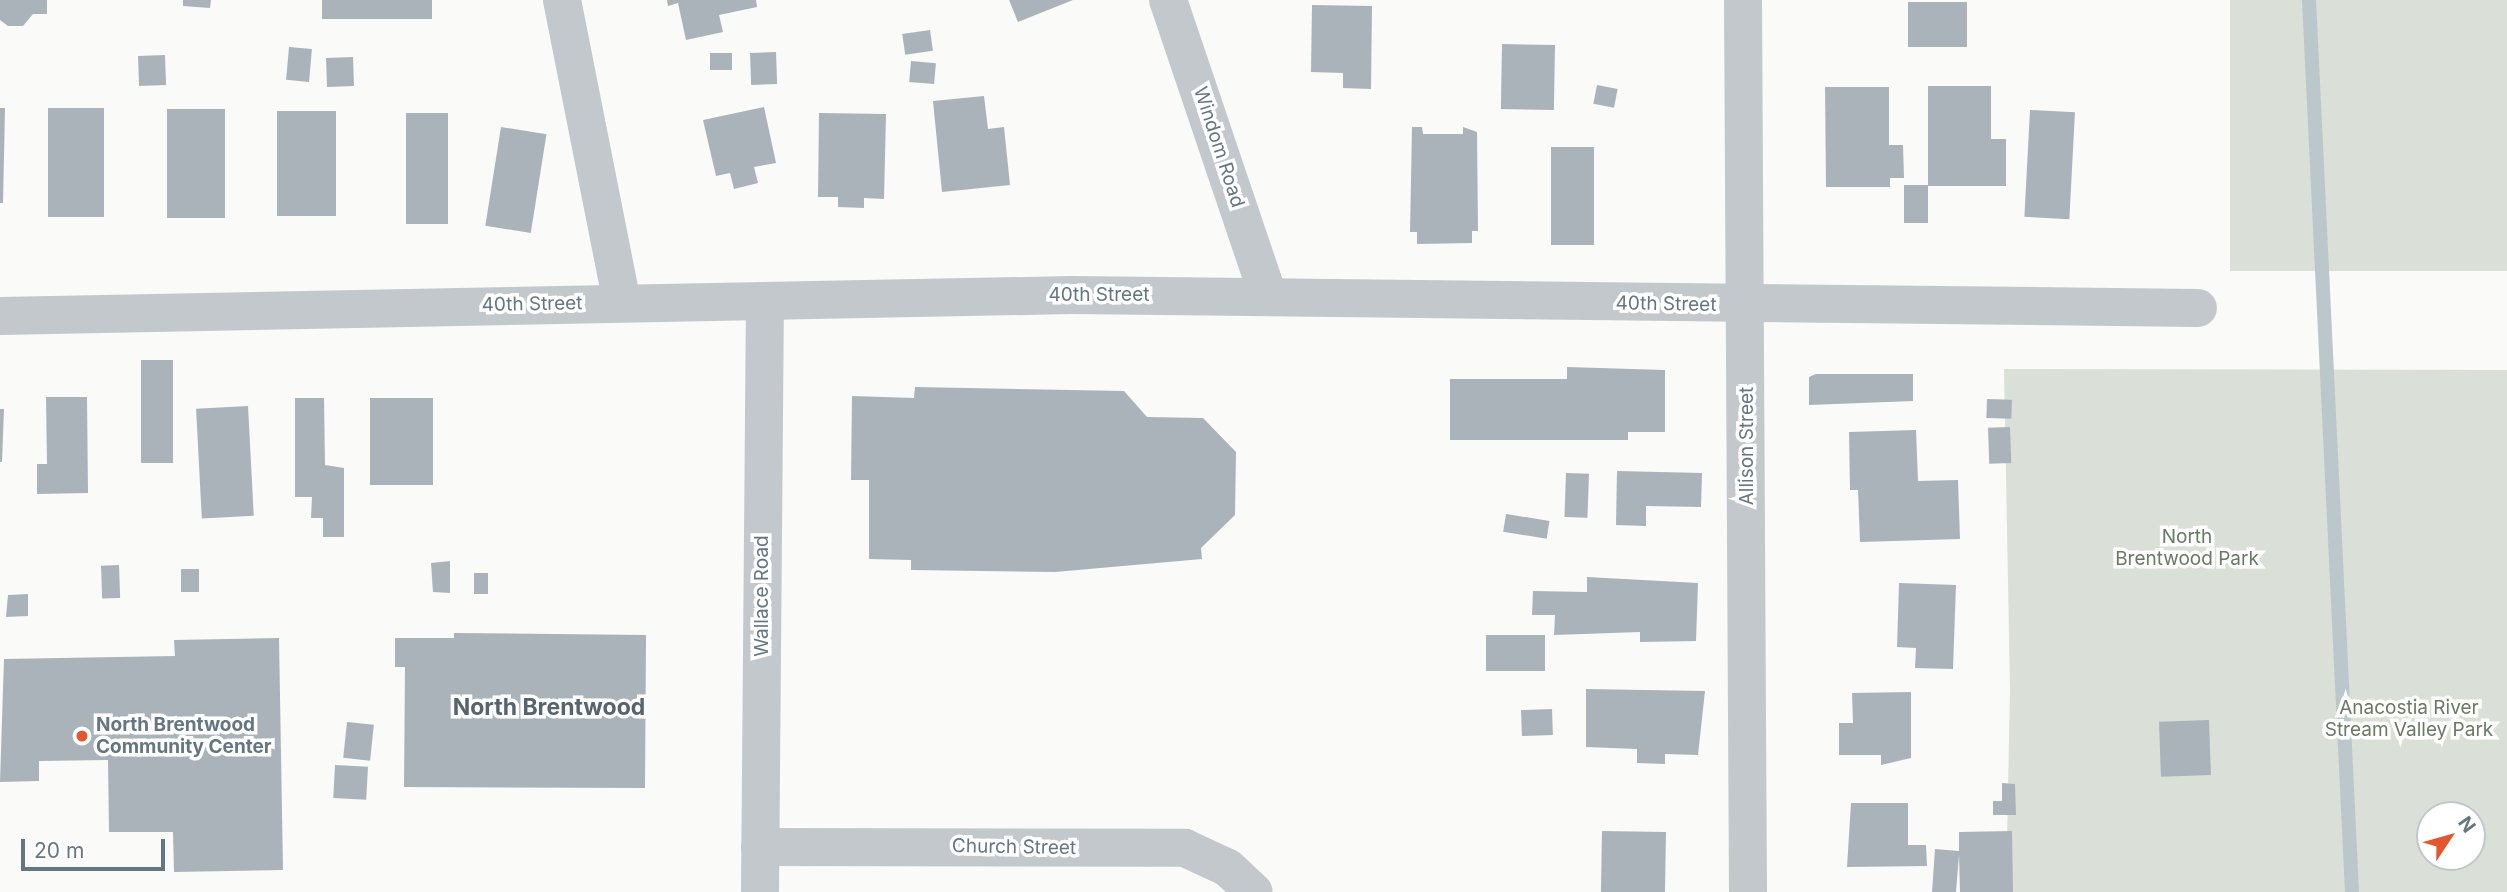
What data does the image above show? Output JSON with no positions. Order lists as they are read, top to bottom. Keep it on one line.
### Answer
{"streets":{"street":["Windom Road","40th Street","Allison Street","Wallace Road","Church Street"]},"crossings":[["Windom Road","40th Street"],["40th Street","Allison Street"],["40th Street","Wallace Road"],["Wallace Road","Church Street"]],"districts":["North Brentwood"],"parks":["North Brentwood Park","Anacostia River Stream Valley Park"],"places":["North Brentwood Community Center"],"scale_bar":"20 m","north":"top right"}
